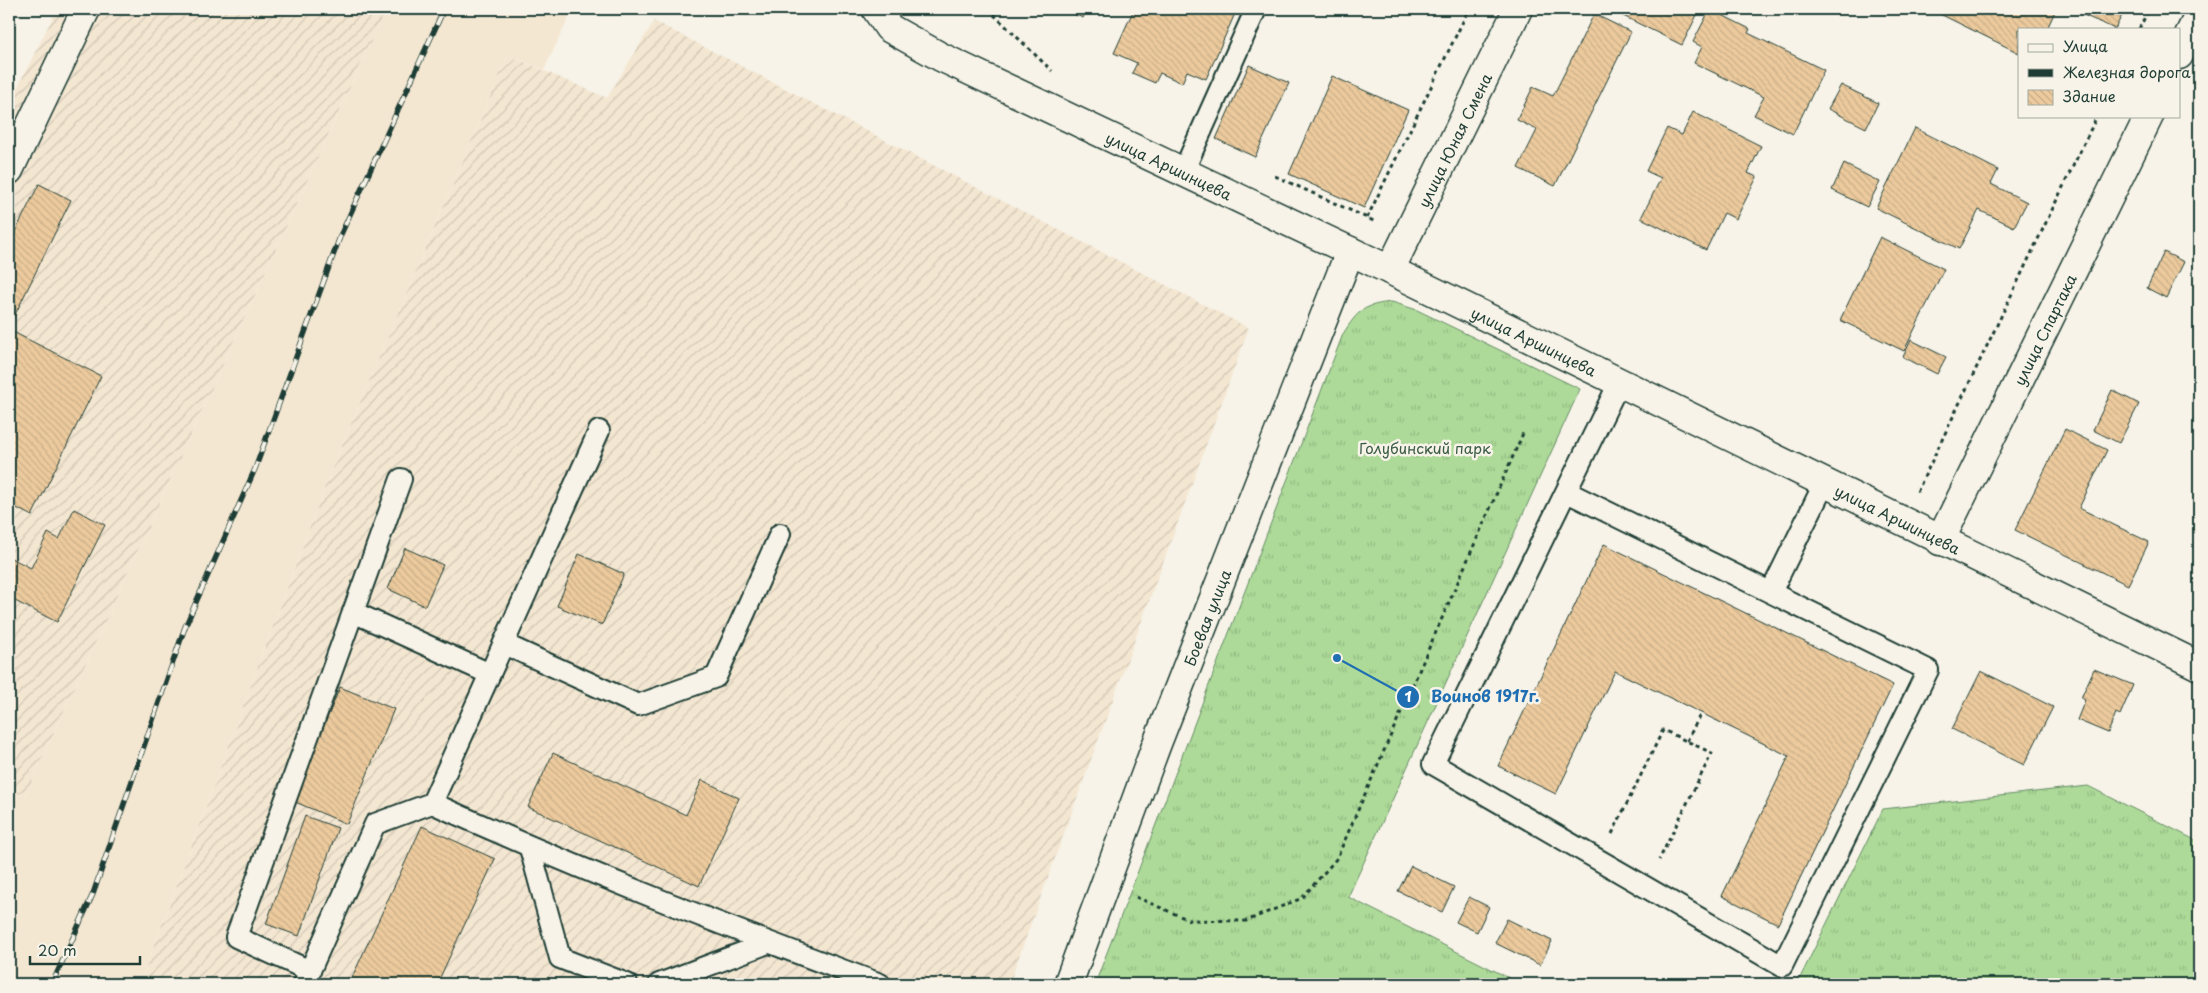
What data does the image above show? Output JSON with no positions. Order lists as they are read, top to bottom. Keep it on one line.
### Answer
{"streets":{"street":["улица Юная Смена","улица Аршинцева","улица Спартака","Боевая улица"]},"crossings":[["улица Юная Смена","улица Аршинцева"],["улица Аршинцева","улица Спартака"],["улица Аршинцева","Боевая улица"]],"parks":["Голубинский парк"],"places":["Воинов 1917г."],"legend":["Улица","Железная дорога","Здание"],"scale_bar":"20 m"}
